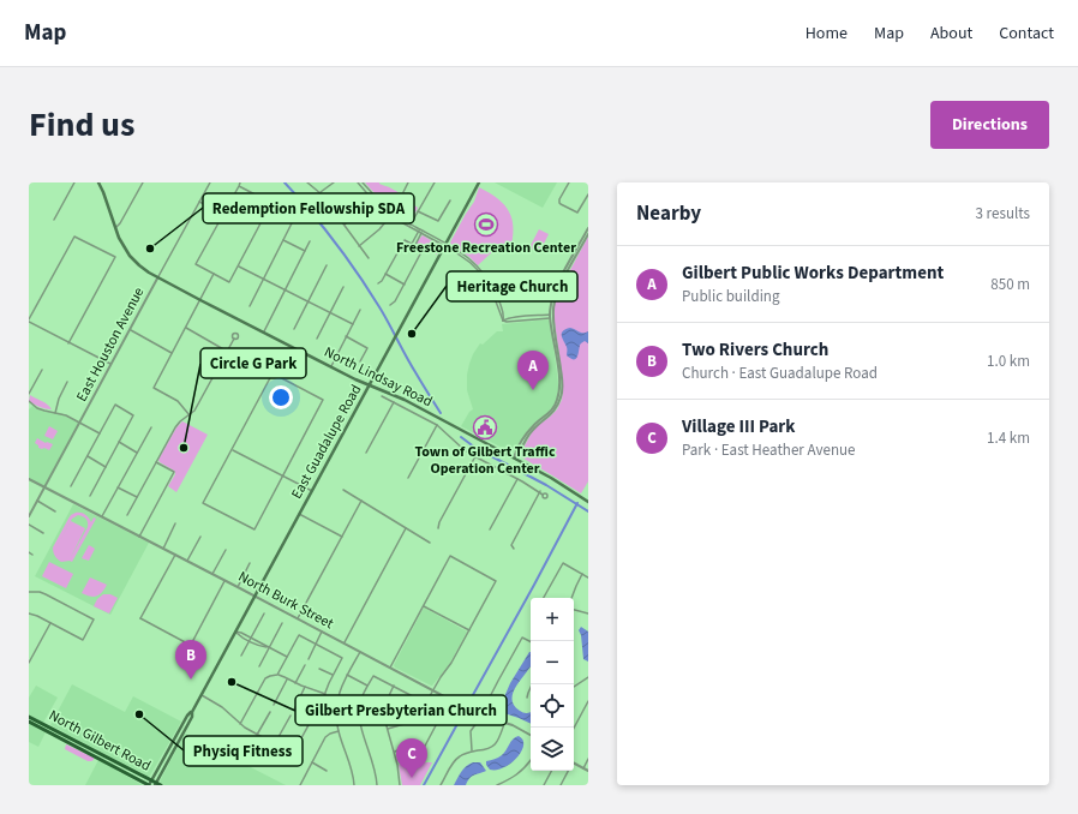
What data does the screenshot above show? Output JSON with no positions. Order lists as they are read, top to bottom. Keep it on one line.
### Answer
{"streets":{"main road":["North Lindsay Road","East Guadalupe Road","North Gilbert Road"],"street":["East Houston Avenue","North Burk Street"]},"crossings":[["East Houston Avenue","North Lindsay Road"],["East Houston Avenue","North Burk Street"],["North Lindsay Road","East Guadalupe Road"],["East Guadalupe Road","North Burk Street"],["East Guadalupe Road","North Gilbert Road"]],"places":{"sports":["Freestone Recreation Center"],"other":["Redemption Fellowship SDA","Heritage Church","Circle G Park","Gilbert Presbyterian Church","Physiq Fitness"],"public building":["Town of Gilbert Traffic Operation Center"]},"page":{"header":"Map","nav":["Home","Map","About","Contact"],"title":"Find us","buttons":"Directions","heading":["Nearby","3 results"],"list":[{"mark":"A","name":"Gilbert Public Works Department","note":"Public building","value":"850 m"},{"mark":"B","name":"Two Rivers Church","note":"Church · East Guadalupe Road","value":"1.0 km"},{"mark":"C","name":"Village III Park","note":"Park · East Heather Avenue","value":"1.4 km"}],"pins":["A","B","C"],"map_buttons":["+","−"]}}
